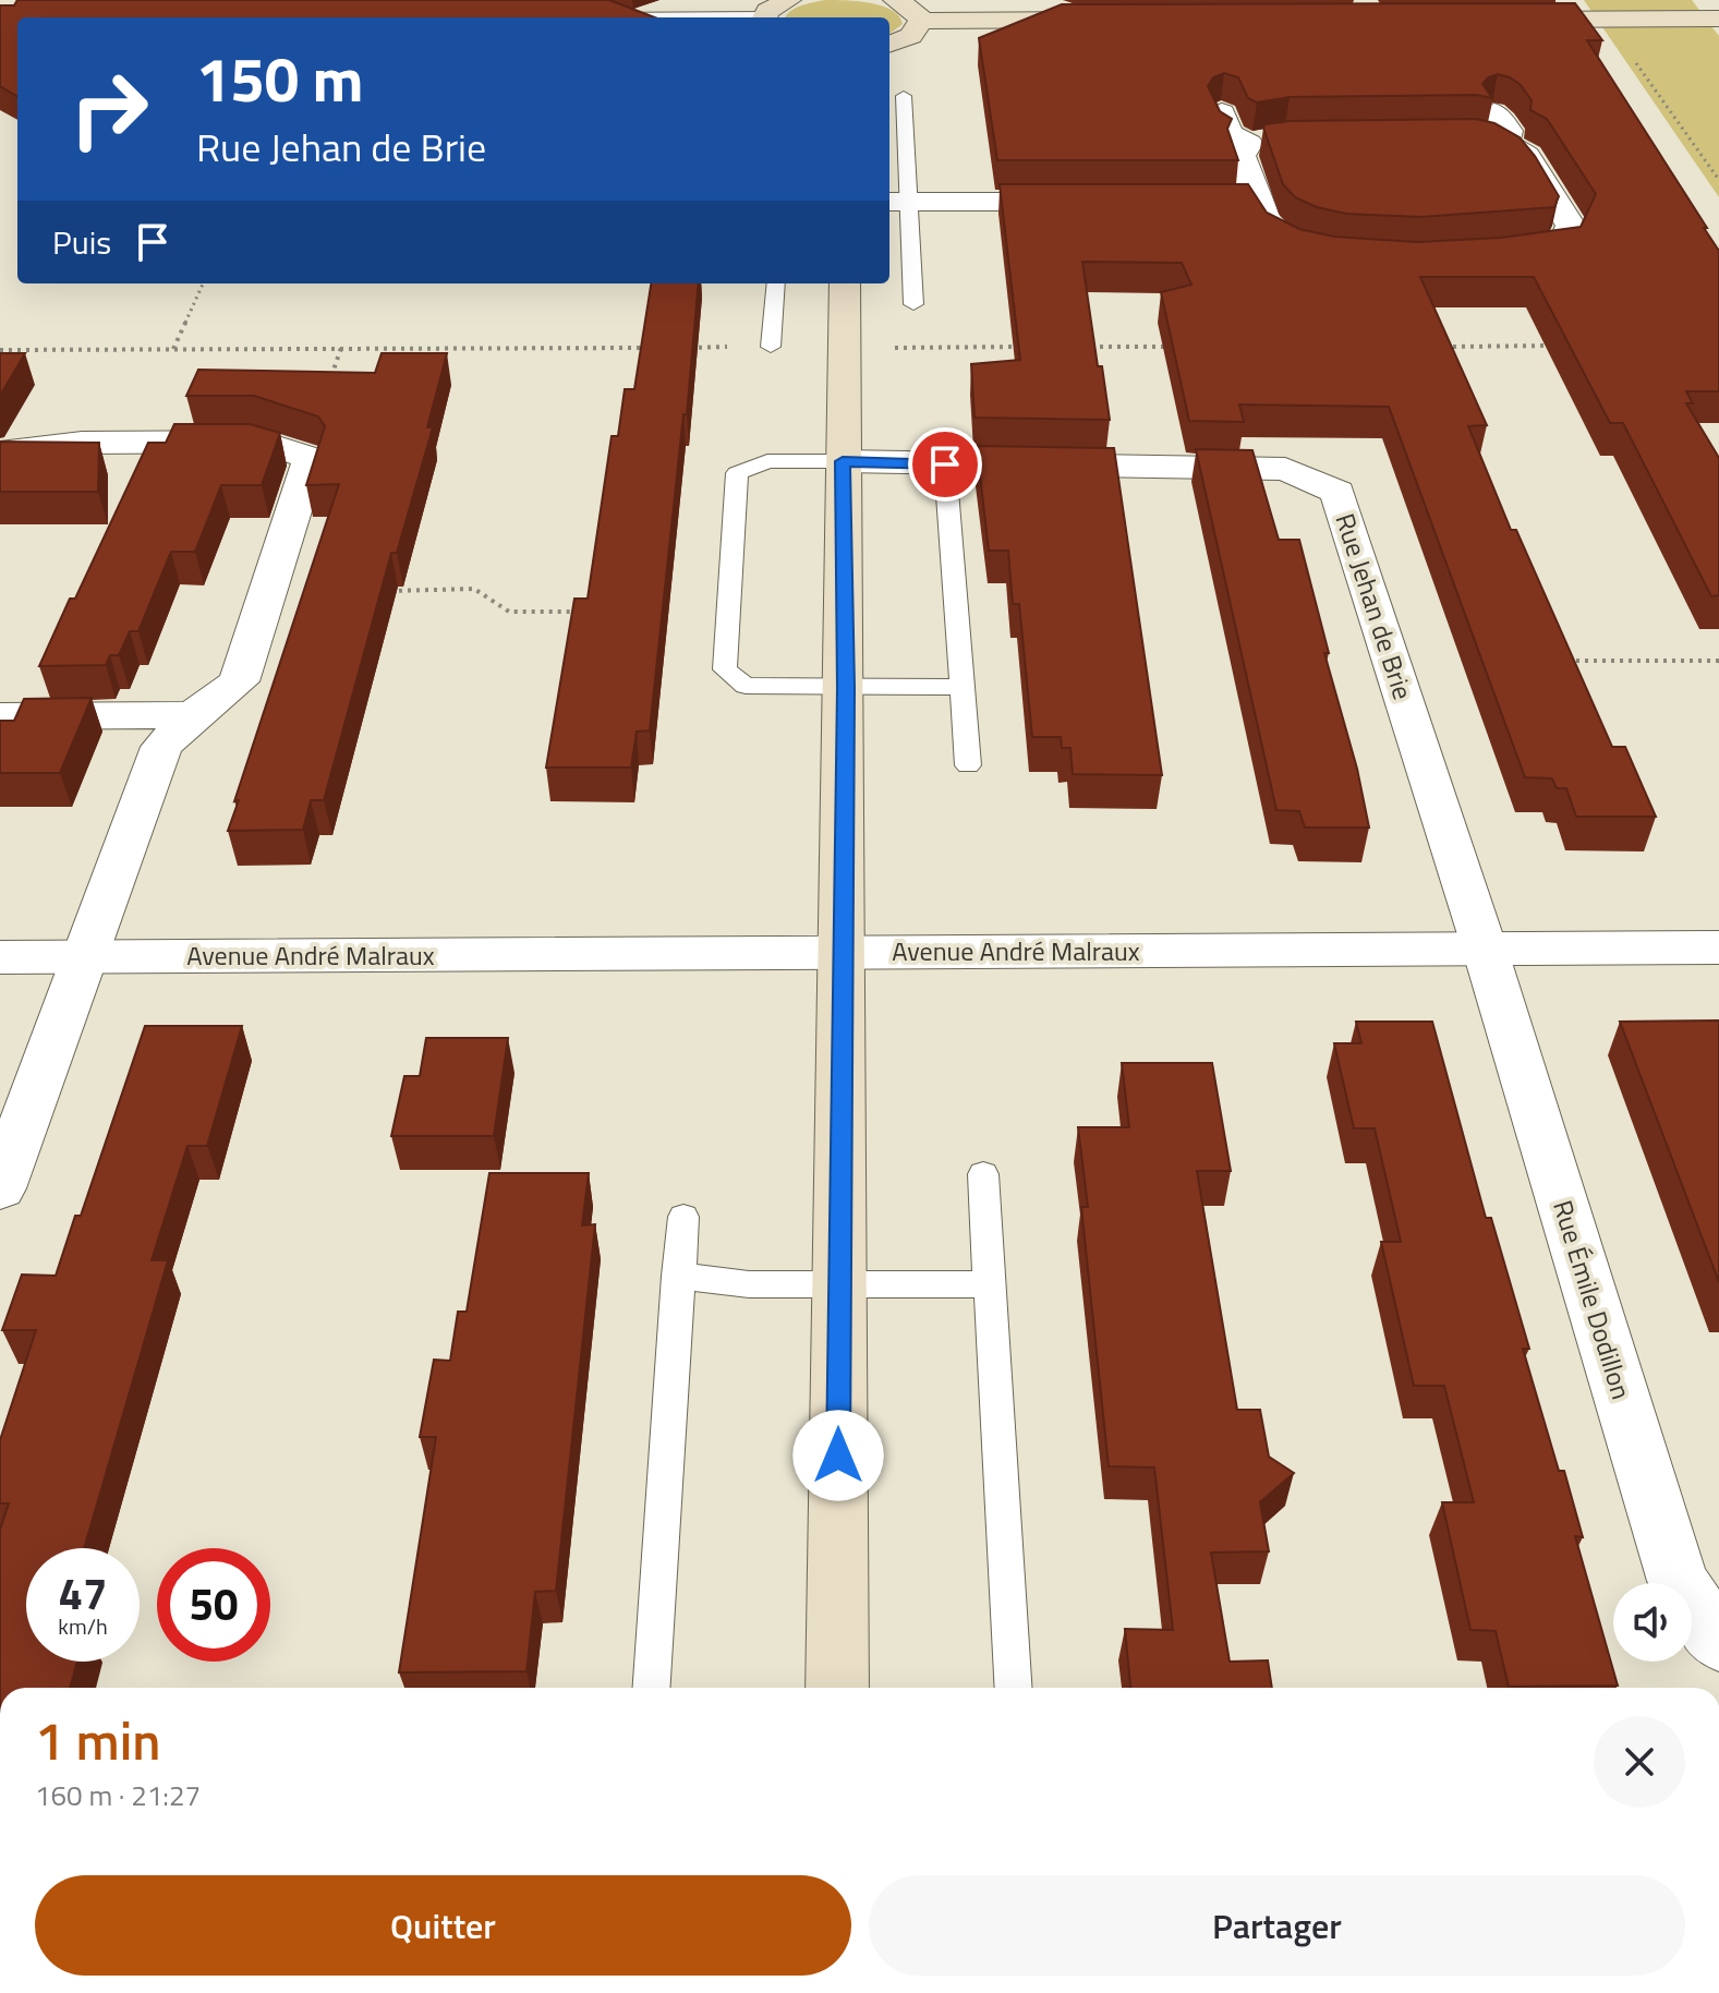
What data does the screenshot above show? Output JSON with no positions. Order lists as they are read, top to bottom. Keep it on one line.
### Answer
{"streets":{"street":["Rue Jehan de Brie","Avenue André Malraux","Rue Émile Dodillon"]},"crossings":[["Rue Jehan de Brie","Avenue André Malraux"],["Rue Jehan de Brie","Rue Émile Dodillon"],["Avenue André Malraux","Rue Émile Dodillon"]],"page":{"turn":["150 m","Rue Jehan de Brie"],"then":"Puis","speed":"47 km/h","limit":"50","heading":["1 min","160 m · 21:27"],"buttons":["Quitter","Partager"]}}
